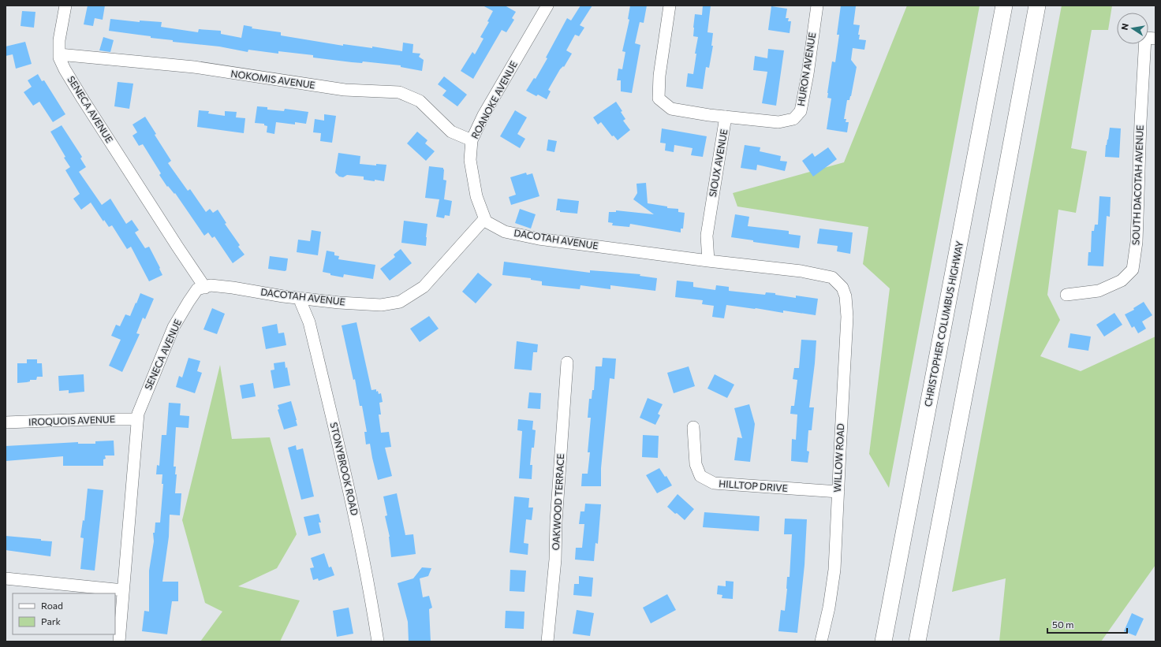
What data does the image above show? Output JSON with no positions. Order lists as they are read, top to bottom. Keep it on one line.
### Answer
{"streets":{"highway":["CHRISTOPHER COLUMBUS HIGHWAY"],"street":["HURON AVENUE","NOKOMIS AVENUE","ROANOKE AVENUE","SENECA AVENUE","SIOUX AVENUE","SOUTH DACOTAH AVENUE","DACOTAH AVENUE","IROQUOIS AVENUE","WILLOW ROAD","STONYBROOK ROAD","HILLTOP DRIVE","OAKWOOD TERRACE"]},"crossings":[["HURON AVENUE","SIOUX AVENUE"],["NOKOMIS AVENUE","ROANOKE AVENUE"],["NOKOMIS AVENUE","SENECA AVENUE"],["ROANOKE AVENUE","DACOTAH AVENUE"],["SENECA AVENUE","DACOTAH AVENUE"],["SENECA AVENUE","IROQUOIS AVENUE"],["SIOUX AVENUE","DACOTAH AVENUE"],["DACOTAH AVENUE","WILLOW ROAD"],["DACOTAH AVENUE","STONYBROOK ROAD"],["WILLOW ROAD","HILLTOP DRIVE"]],"legend":["Road","Park"],"scale_bar":"50 m","north":"left"}
